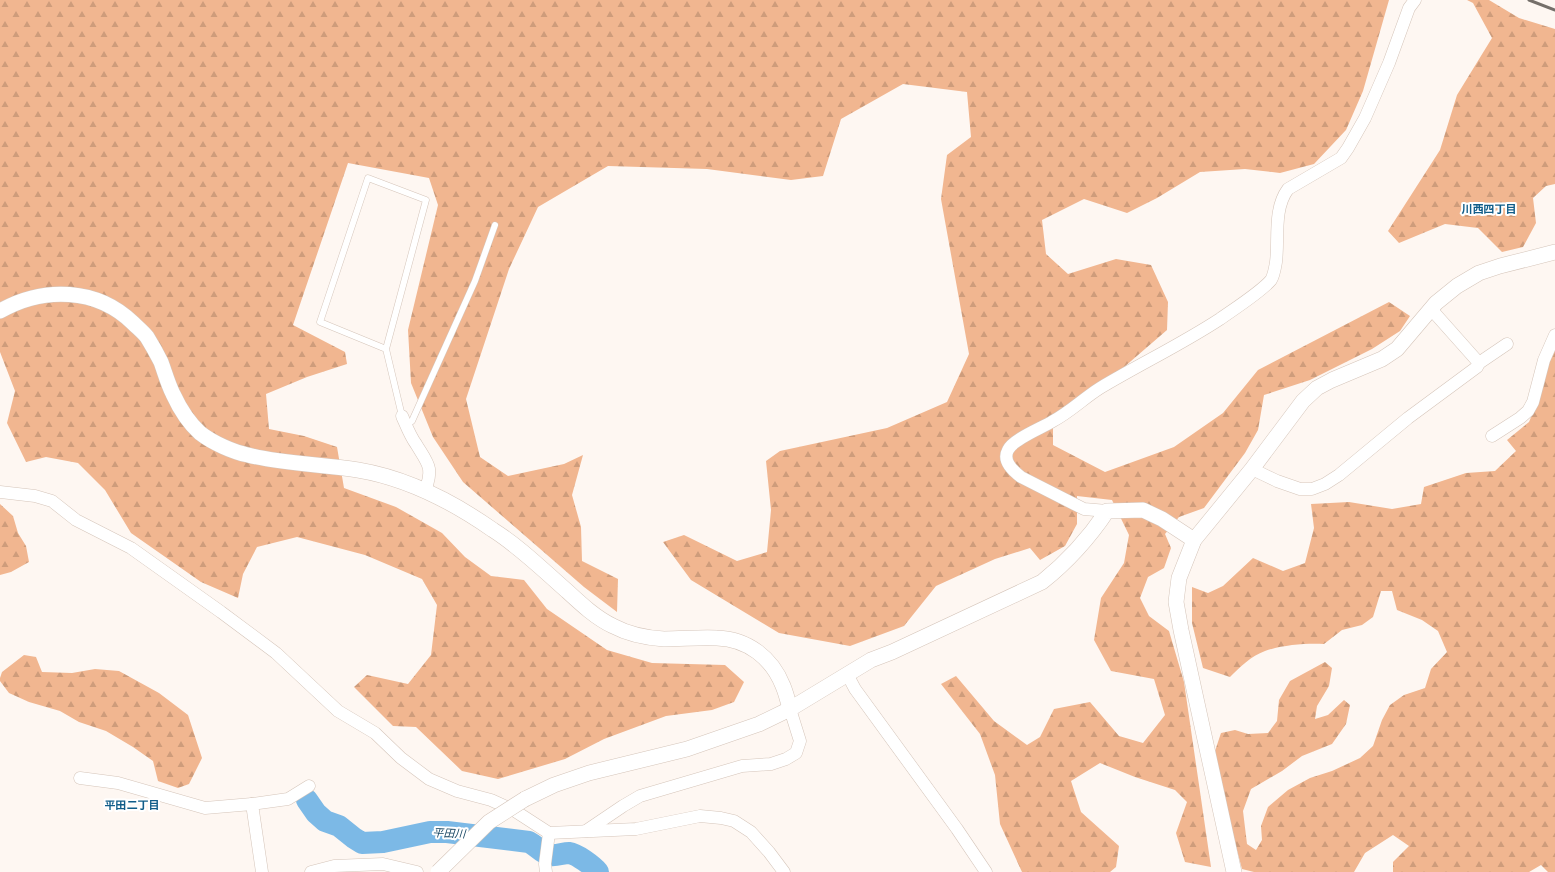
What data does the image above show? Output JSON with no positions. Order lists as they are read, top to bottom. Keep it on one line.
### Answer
{"districts":["川西四丁目","平田二丁目"],"water":["平田川"]}
